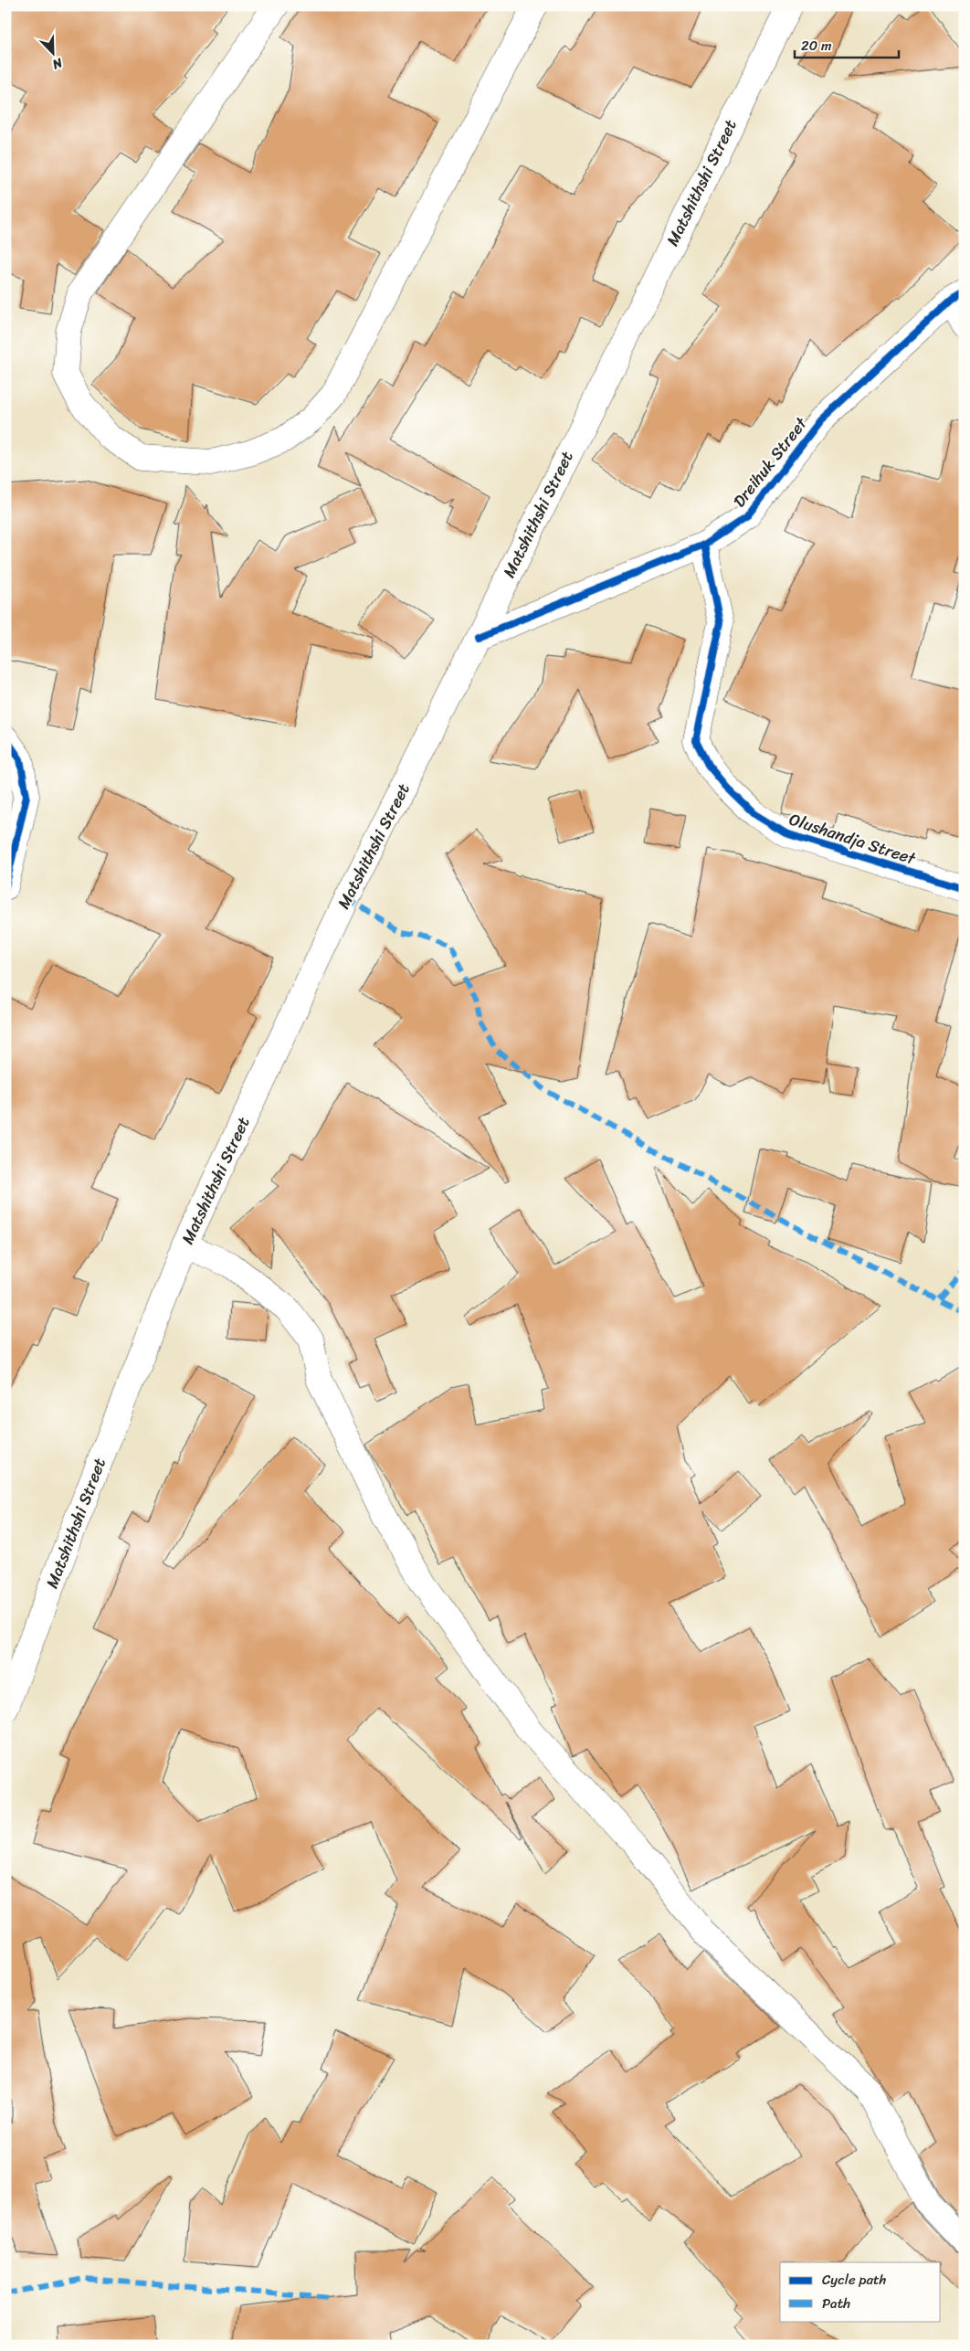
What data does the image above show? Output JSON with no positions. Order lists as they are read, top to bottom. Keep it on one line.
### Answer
{"streets":{"main road":["Matshithshi Street","Dreihuk Street","Olushandja Street"]},"crossings":[["Matshithshi Street","Dreihuk Street"],["Dreihuk Street","Olushandja Street"]],"legend":["Cycle path","Path"],"scale_bar":"20 m","north":"bottom right"}
